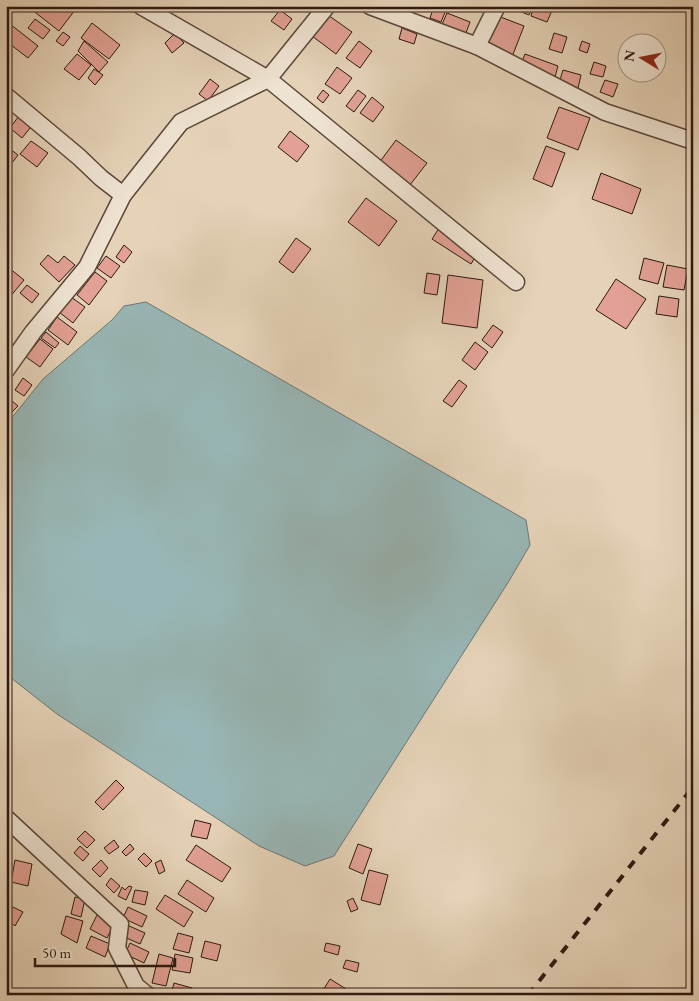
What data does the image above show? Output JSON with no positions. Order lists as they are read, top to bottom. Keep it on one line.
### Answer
{"scale_bar":"50 m","north":"left"}
